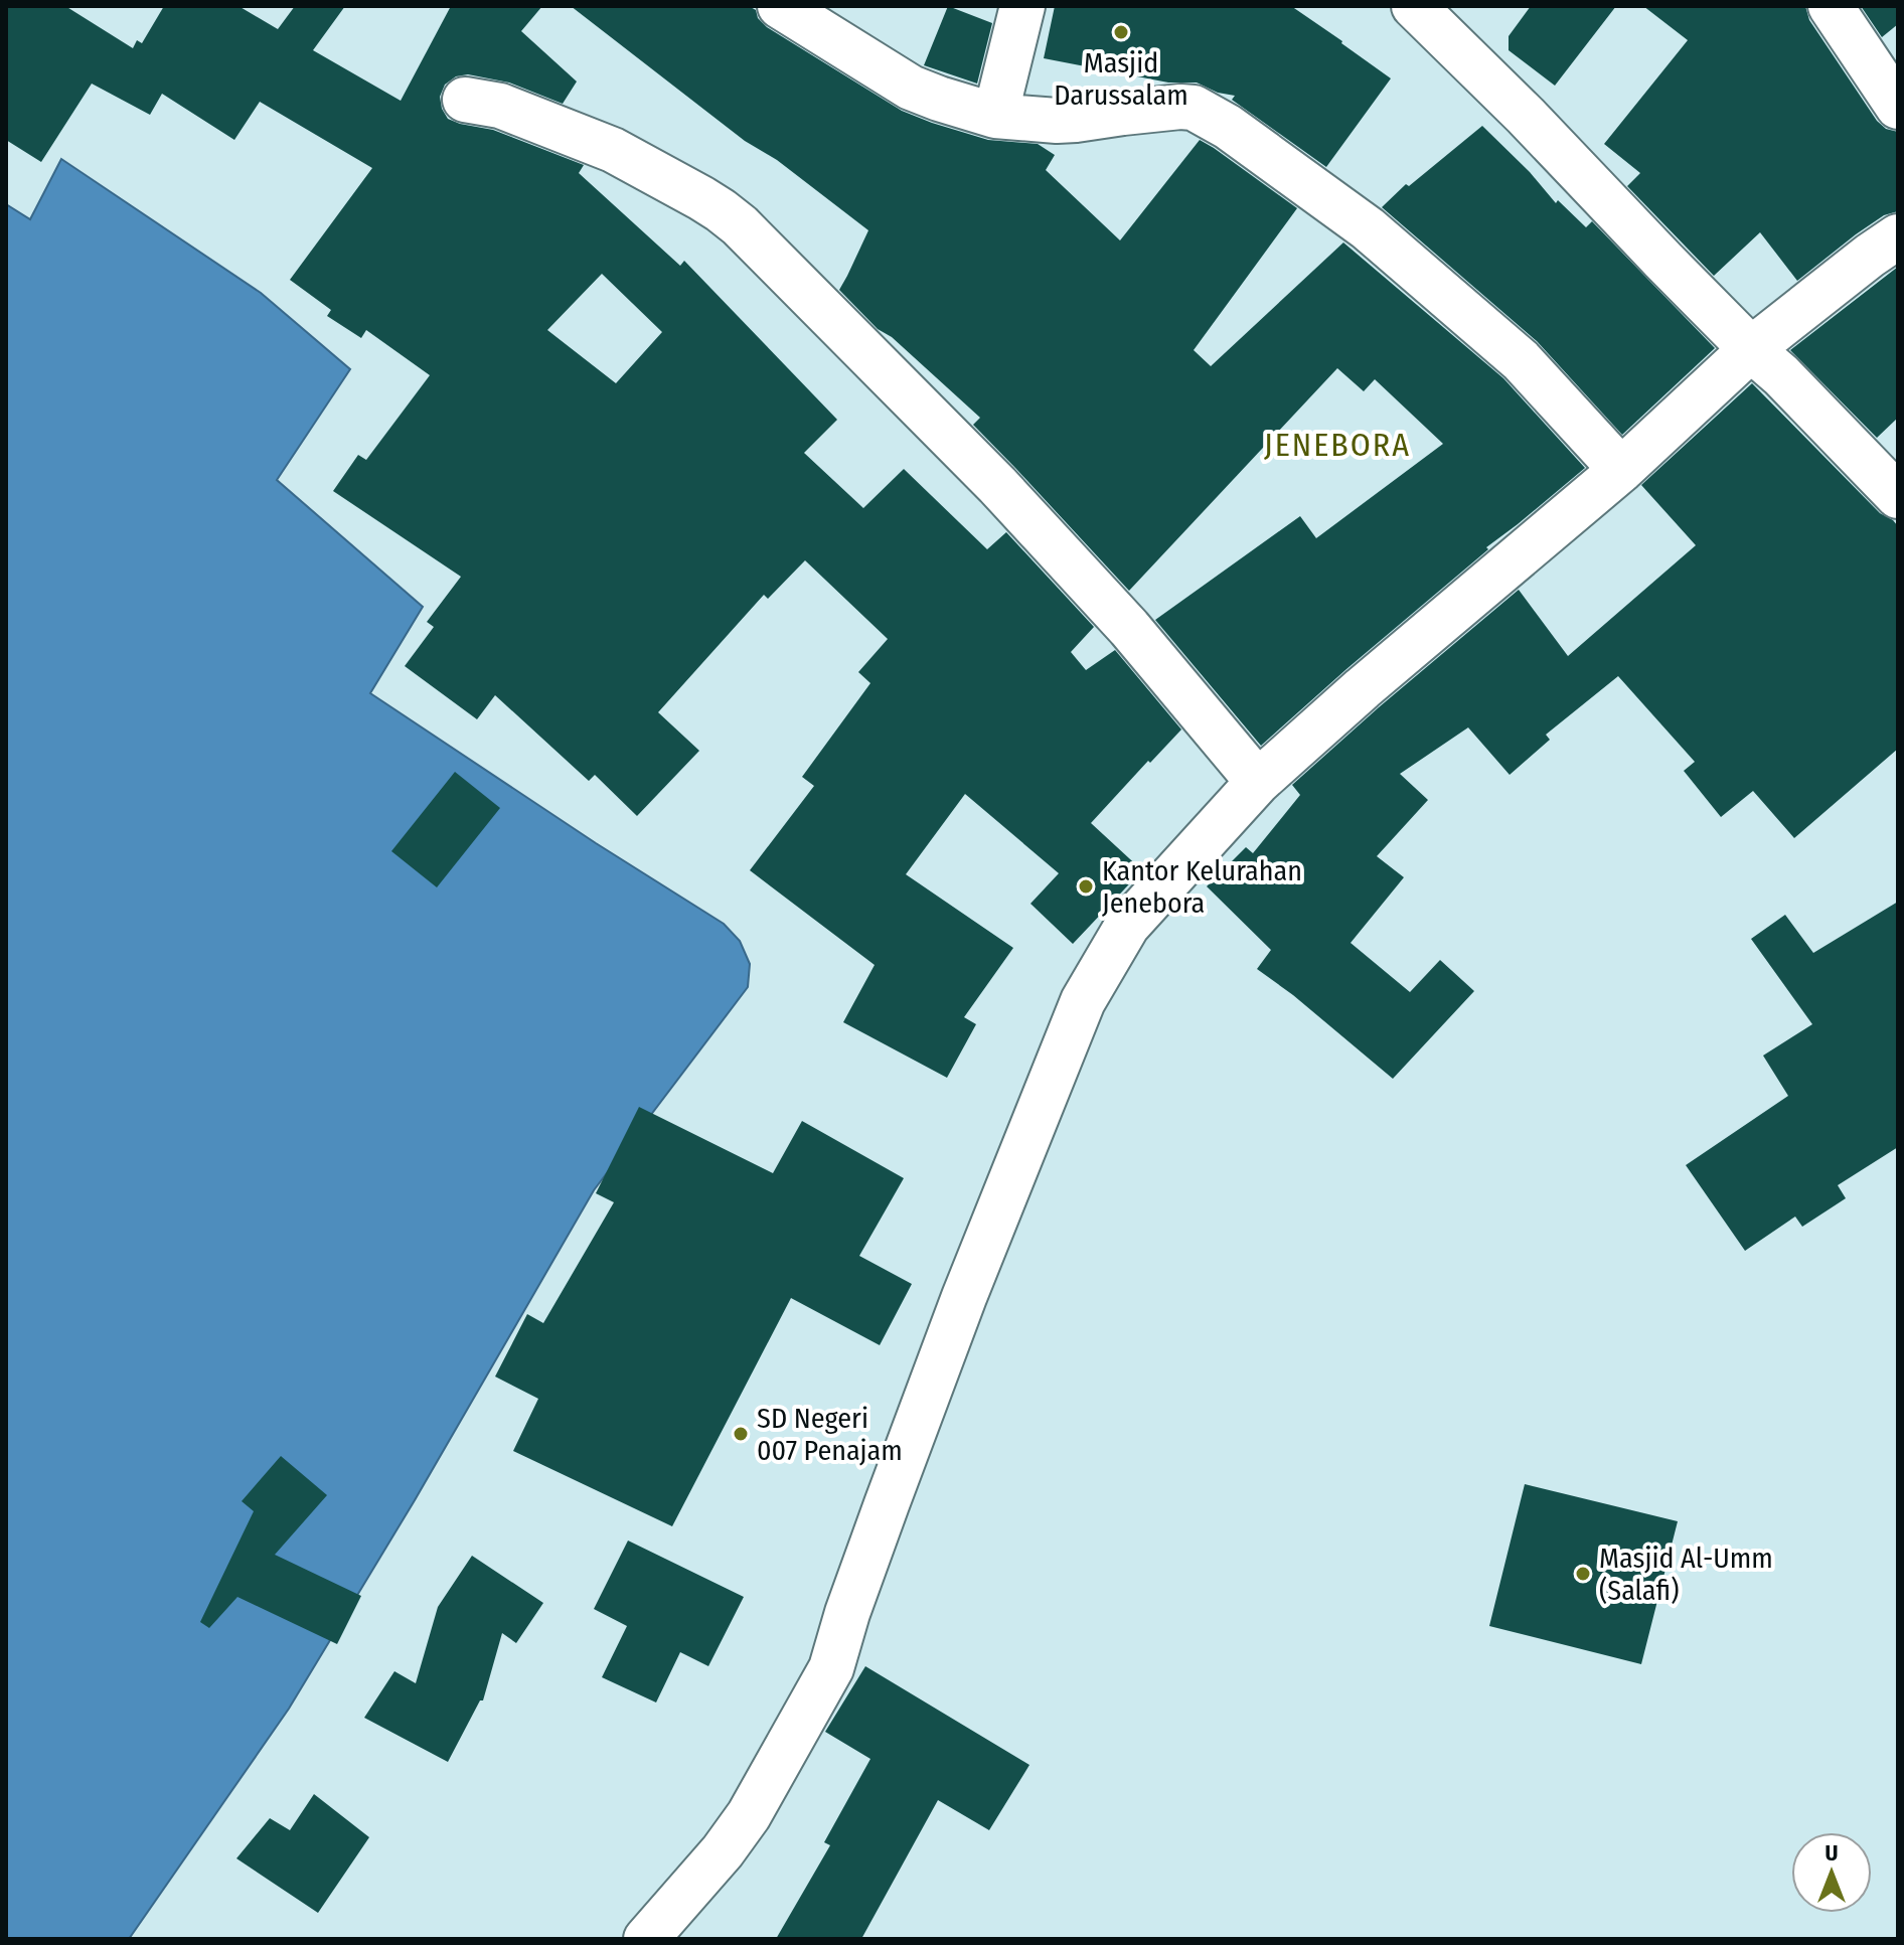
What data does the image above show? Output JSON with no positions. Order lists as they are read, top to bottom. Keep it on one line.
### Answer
{"districts":["JENEBORA"],"places":["Masjid Darussalam","Kantor Kelurahan Jenebora","SD Negeri 007 Penajam","Masjid Al-Umm (Salafi)"],"north":"top"}
